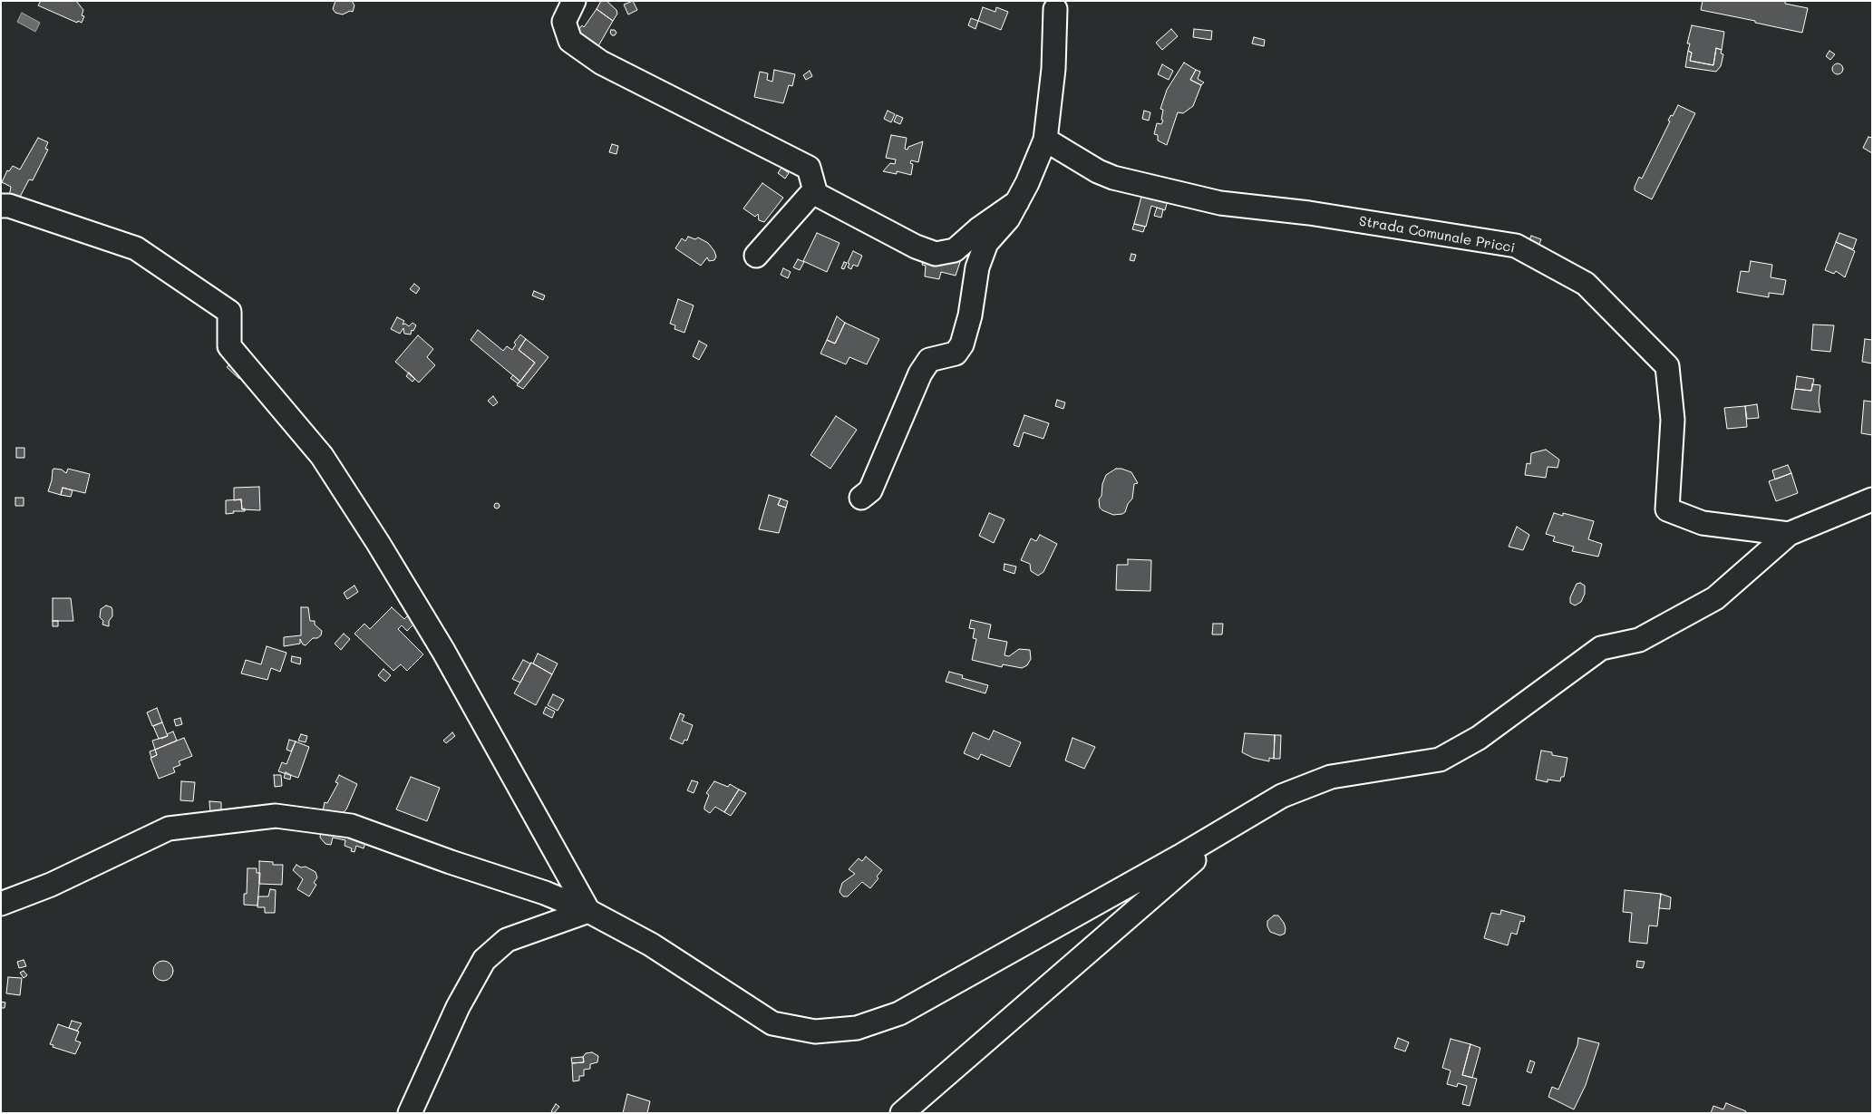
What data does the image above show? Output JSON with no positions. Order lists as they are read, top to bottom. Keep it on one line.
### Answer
{"streets":{"street":["Strada Comunale Pricci"]}}
